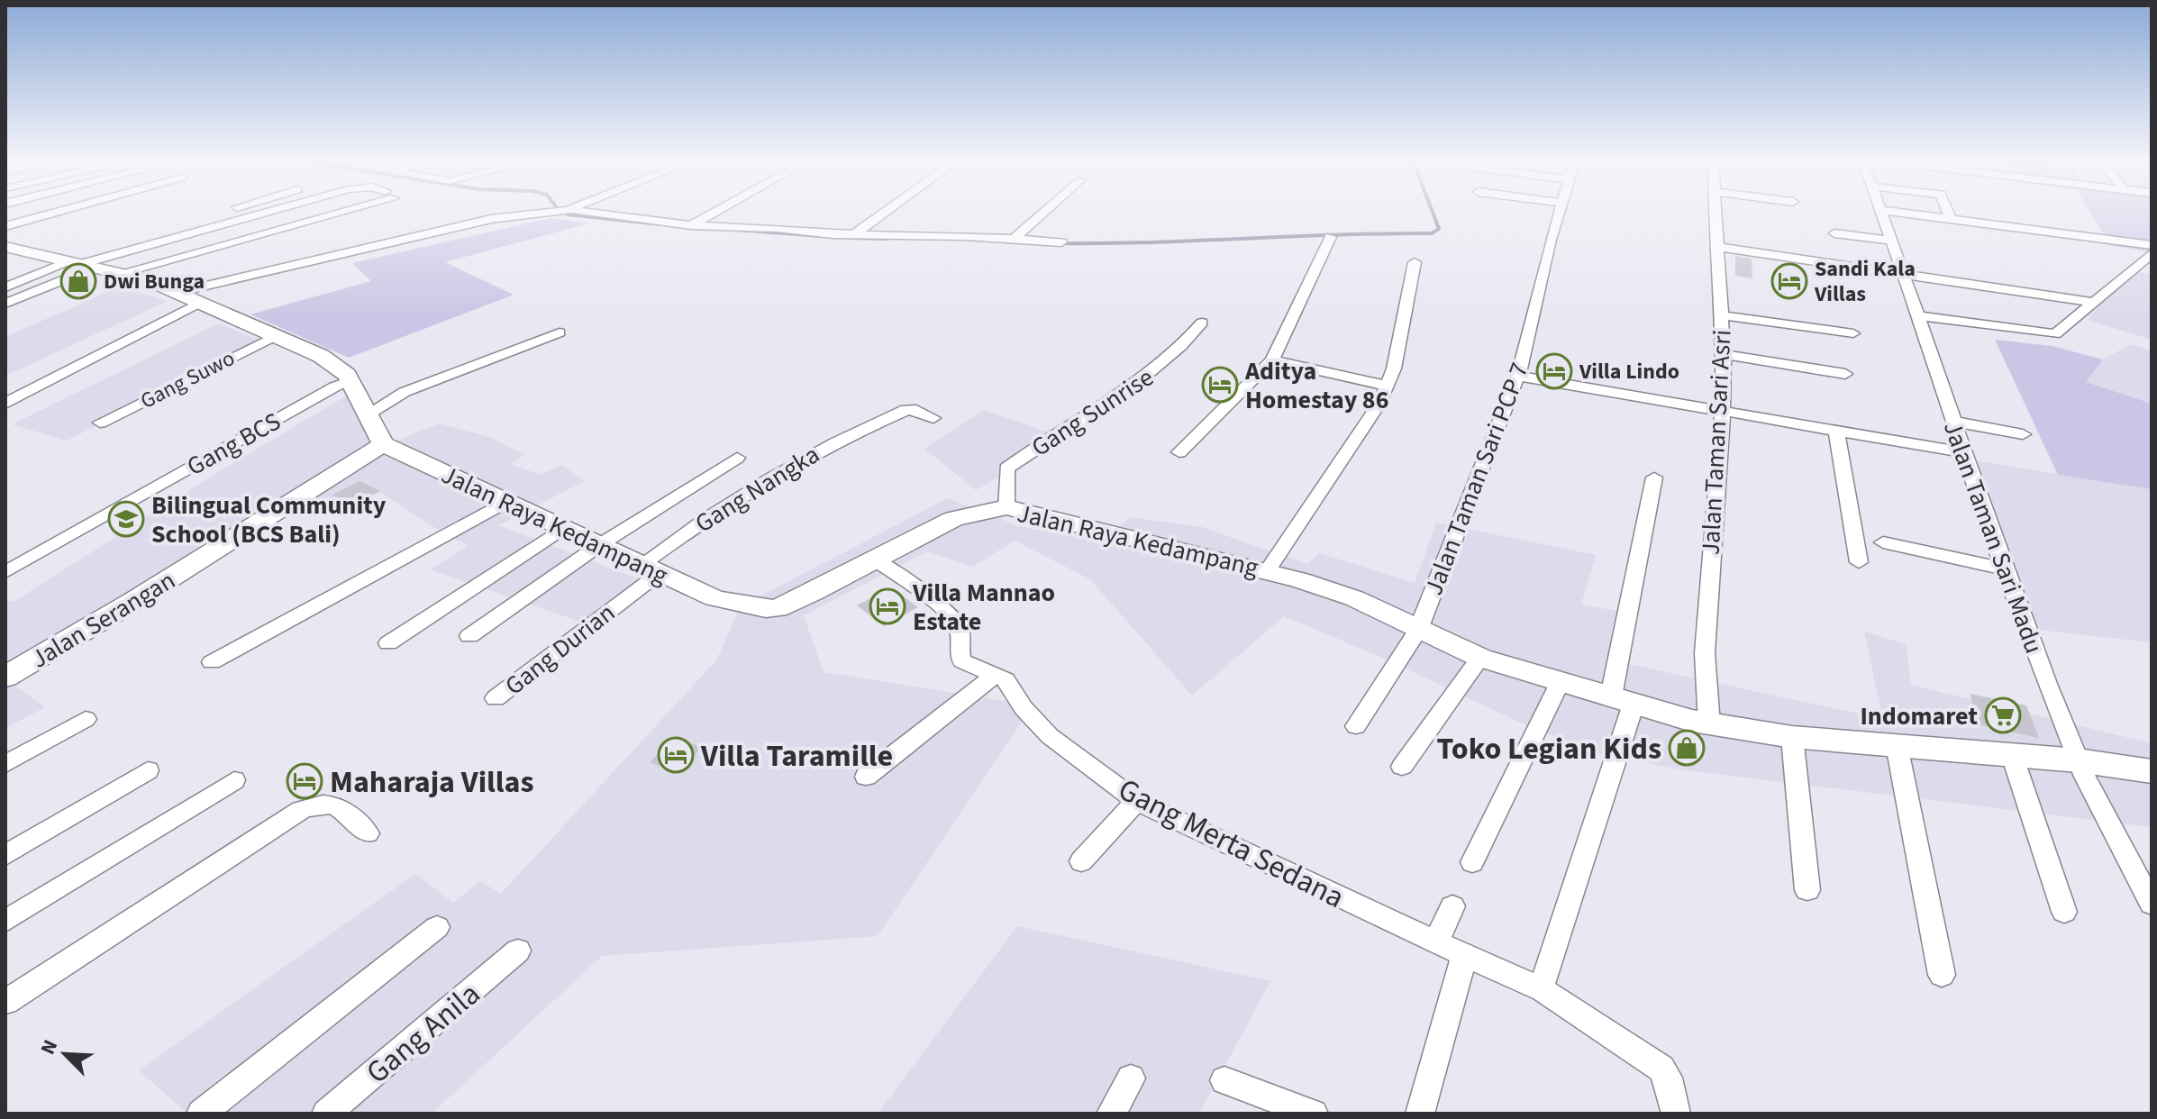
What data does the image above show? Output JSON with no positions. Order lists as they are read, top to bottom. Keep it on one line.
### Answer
{"streets":{"street":["Gang Suwo","Gang Sunrise","Jalan Taman Sari Asri","Gang BCS","Jalan Taman Sari PCP 7","Gang Nangka","Jalan Raya Kedampang","Jalan Taman Sari Madu","Jalan Serangan","Gang Durian","Gang Merta Sedana","Gang Anila"]},"crossings":[["Gang Sunrise","Jalan Raya Kedampang"],["Jalan Taman Sari Asri","Jalan Raya Kedampang"],["Jalan Taman Sari PCP 7","Jalan Raya Kedampang"],["Gang Nangka","Jalan Raya Kedampang"],["Gang Nangka","Gang Durian"],["Jalan Raya Kedampang","Jalan Taman Sari Madu"],["Jalan Raya Kedampang","Jalan Serangan"],["Jalan Raya Kedampang","Gang Durian"],["Jalan Raya Kedampang","Gang Merta Sedana"]],"places":{"shop":["Dwi Bunga","Toko Legian Kids"],"hotel":["Sandi Kala Villas","Villa Lindo","Aditya Homestay 86","Villa Mannao Estate","Villa Taramille","Maharaja Villas"],"school or university":["Bilingual Community School (BCS Bali)"],"supermarket":["Indomaret"]},"north":"top left"}
